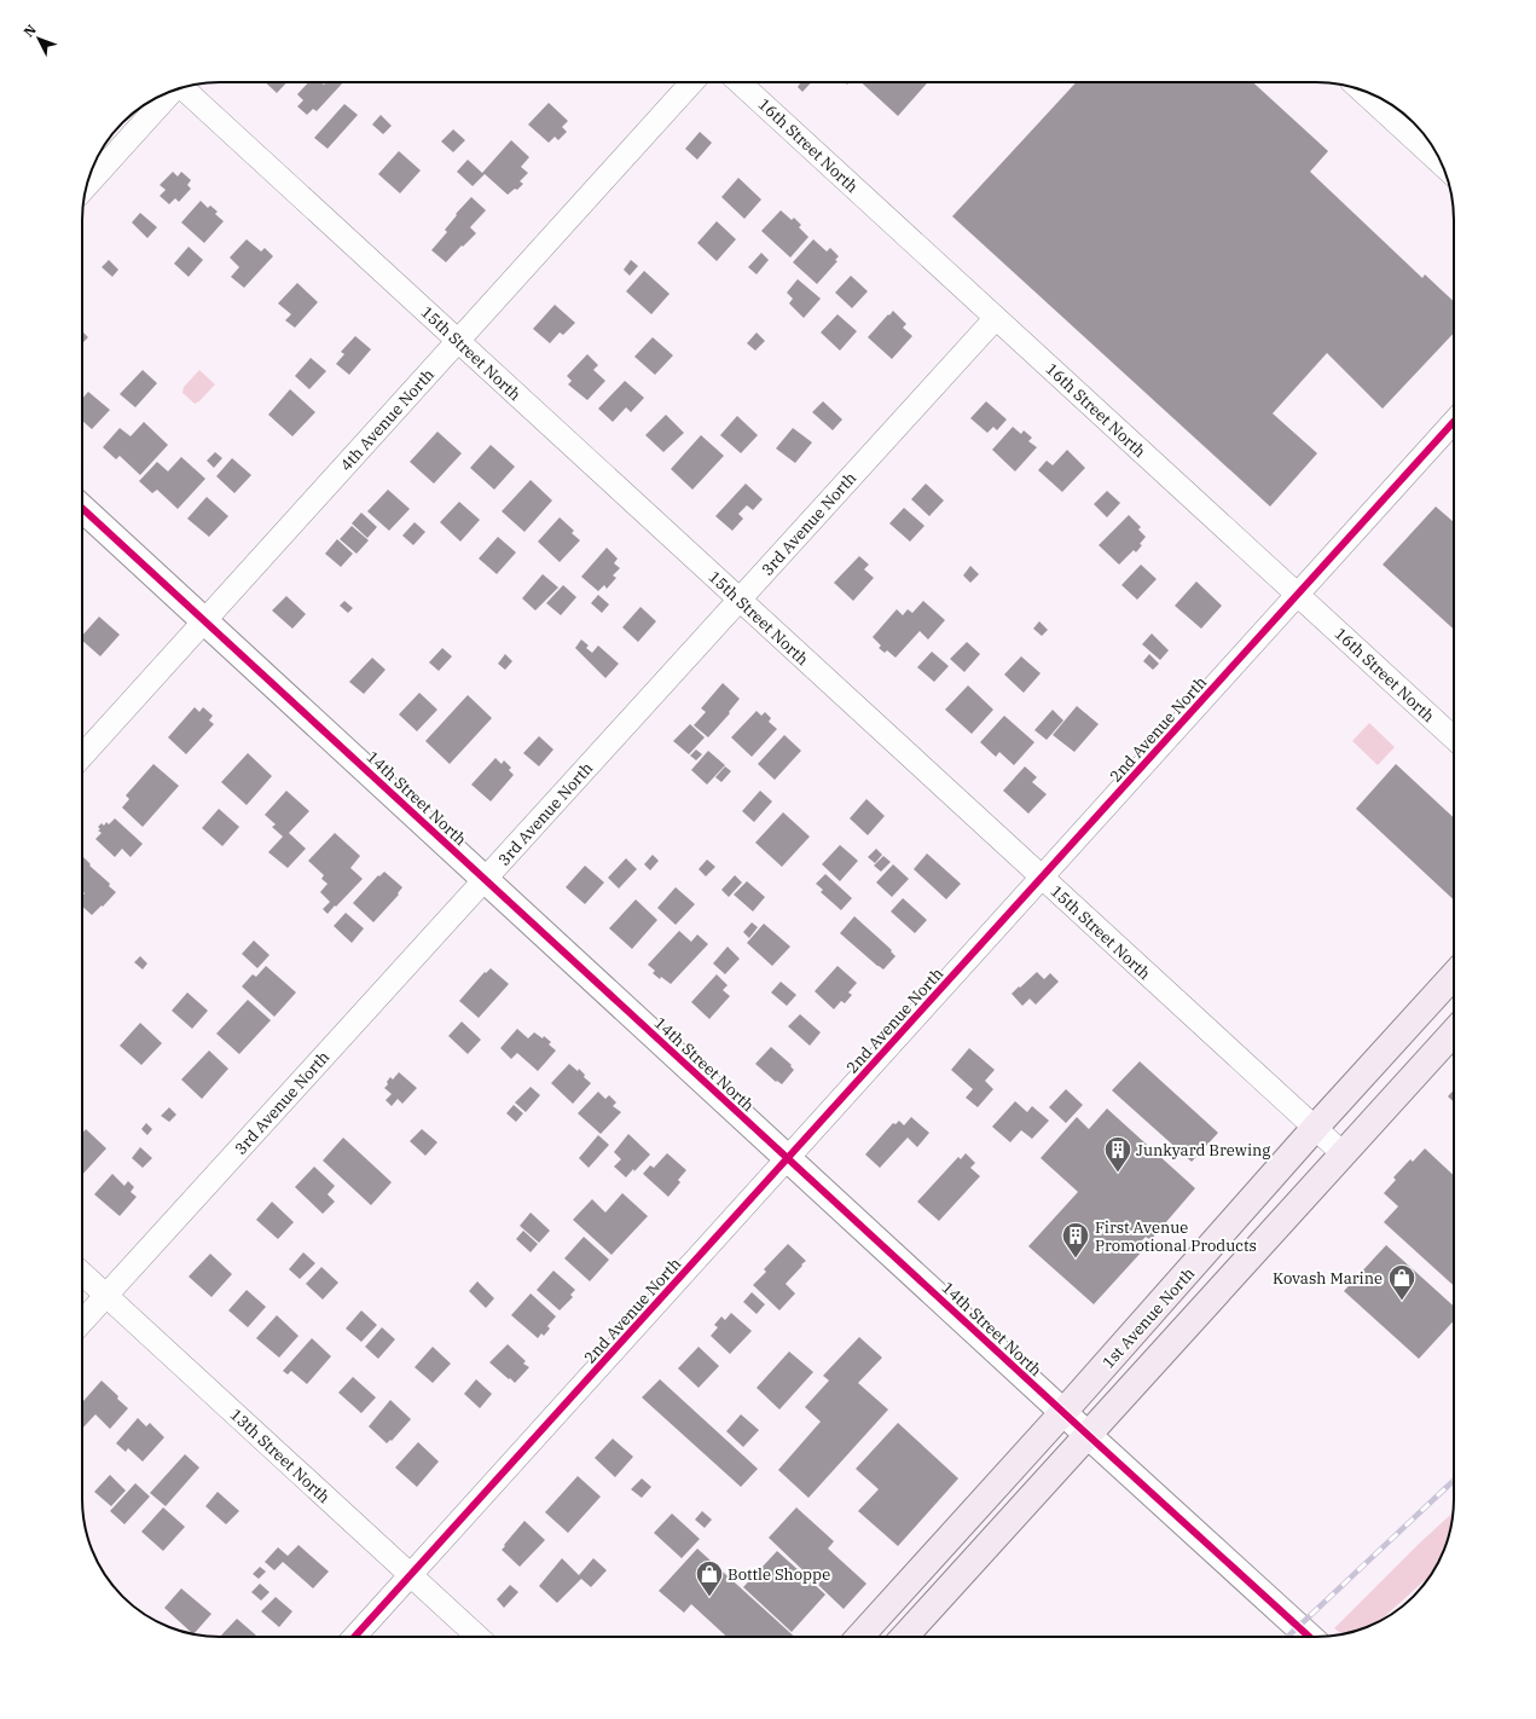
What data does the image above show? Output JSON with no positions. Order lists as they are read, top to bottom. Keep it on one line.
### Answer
{"streets":{"main road":["1st Avenue North"],"street":["16th Street North","15th Street North","4th Avenue North","3rd Avenue North","2nd Avenue North","14th Street North","13th Street North"]},"crossings":[["16th Street North","3rd Avenue North"],["16th Street North","2nd Avenue North"],["15th Street North","4th Avenue North"],["15th Street North","3rd Avenue North"],["15th Street North","2nd Avenue North"],["15th Street North","1st Avenue North"],["4th Avenue North","14th Street North"],["3rd Avenue North","14th Street North"],["3rd Avenue North","13th Street North"],["2nd Avenue North","14th Street North"],["2nd Avenue North","13th Street North"],["14th Street North","1st Avenue North"]],"places":{"building":["Junkyard Brewing","First Avenue Promotional Products"],"shop":["Kovash Marine","Bottle Shoppe"]},"north":"top left"}
